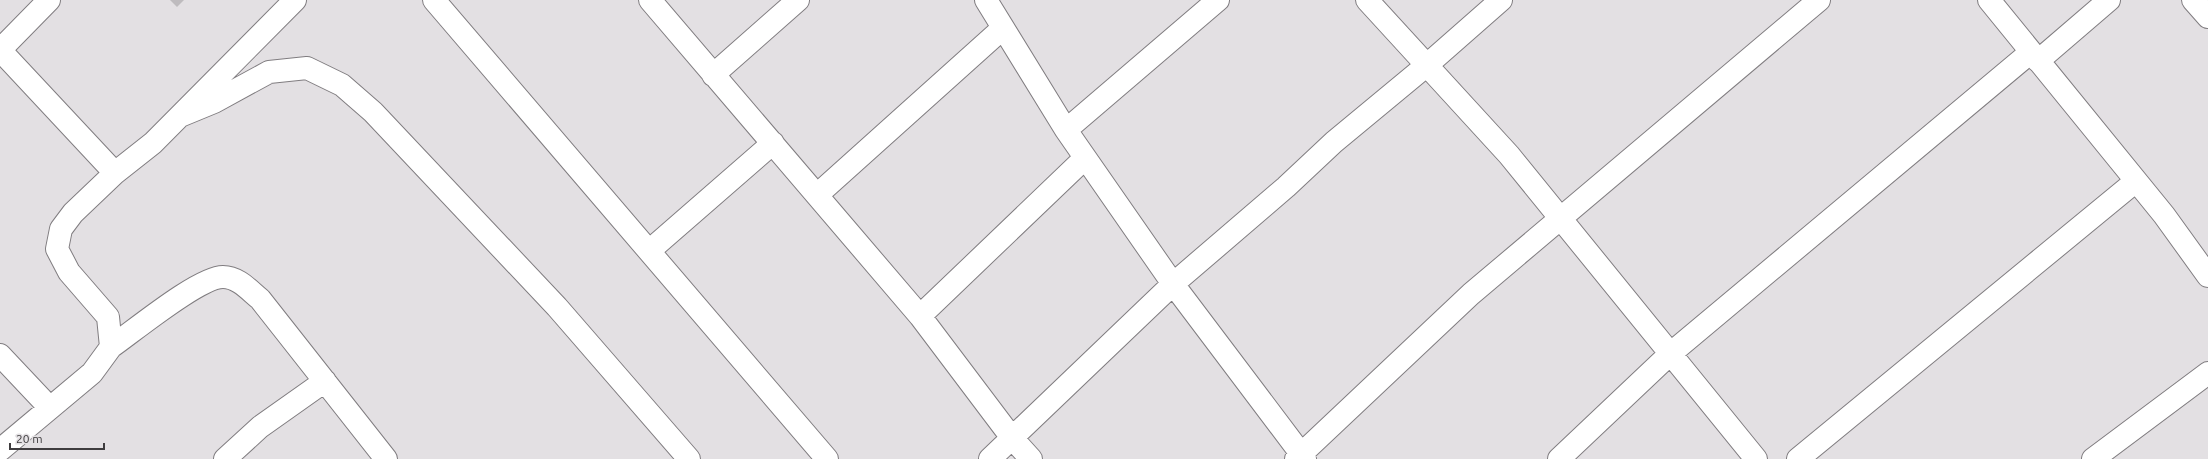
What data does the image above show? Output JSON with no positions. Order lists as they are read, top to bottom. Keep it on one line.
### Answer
{"scale_bar":"20 m"}
